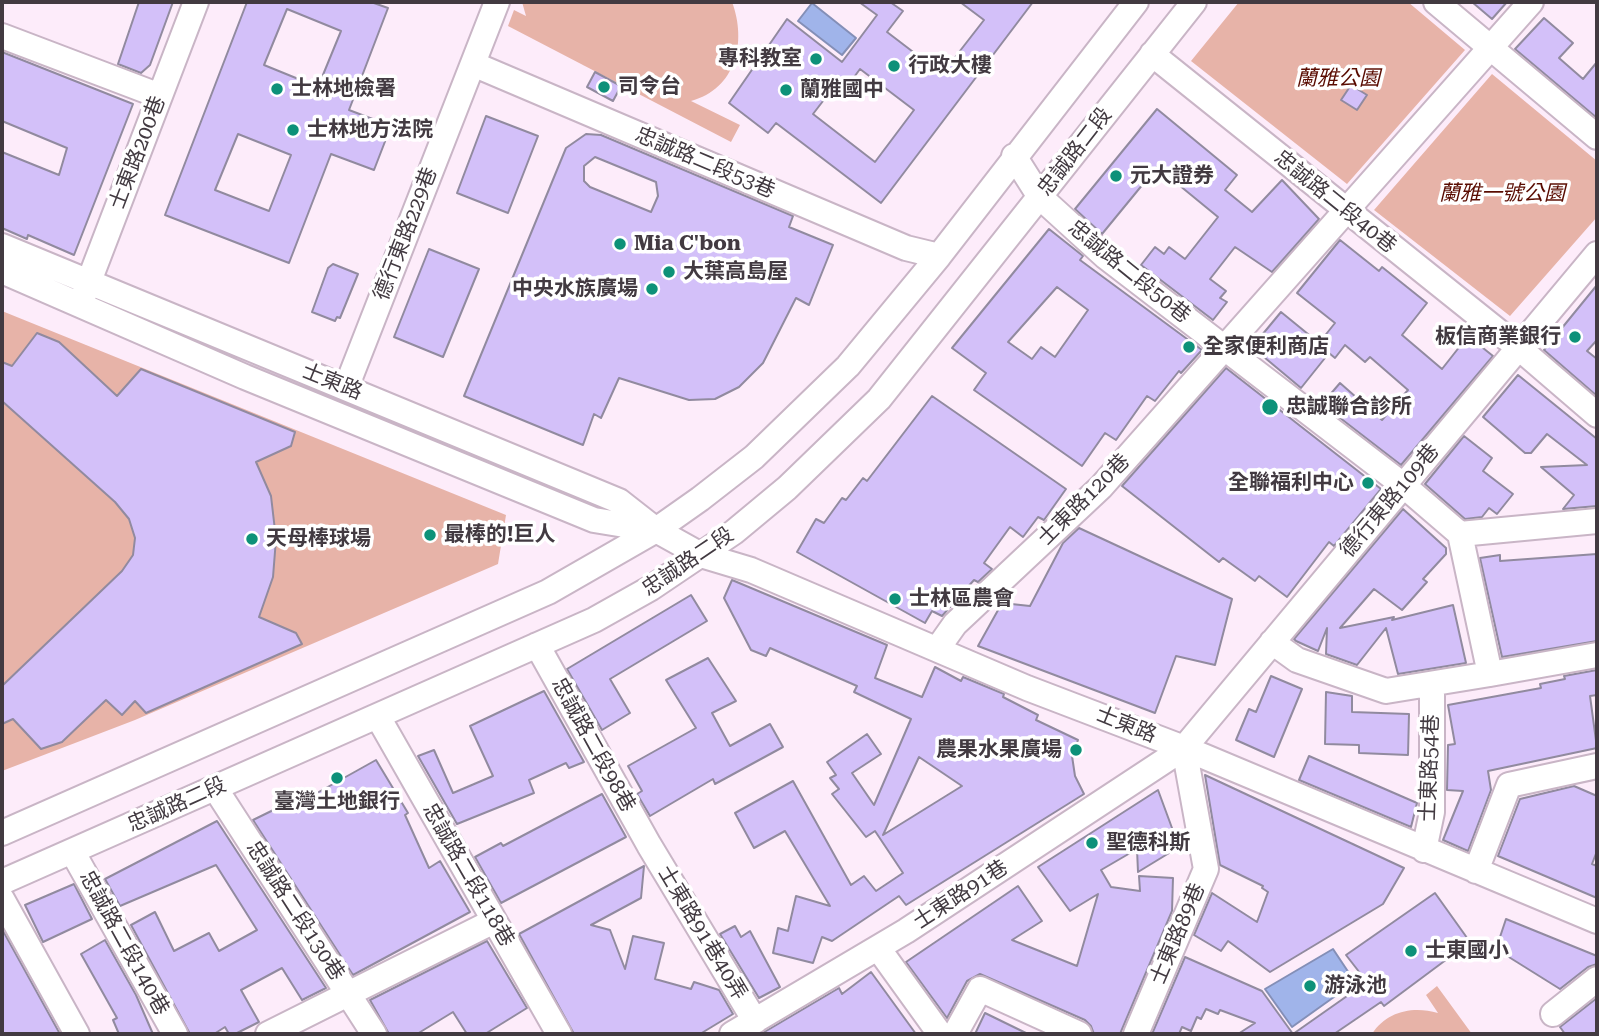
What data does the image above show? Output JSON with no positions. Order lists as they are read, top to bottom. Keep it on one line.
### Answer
{"streets":{"street":["忠誠路二段","士東路200巷","忠誠路二段53巷","忠誠路二段40巷","德行東路229巷","忠誠路二段50巷","士東路","士東路120巷","德行東路109巷","忠誠路二段98巷","士東路54巷","忠誠路二段118巷","士東路91巷","忠誠路二段130巷","士東路91巷40弄","士東路89巷","忠誠路二段140巷"]},"crossings":[["忠誠路二段","忠誠路二段40巷"],["忠誠路二段","忠誠路二段50巷"],["忠誠路二段","士東路"],["忠誠路二段","忠誠路二段98巷"],["忠誠路二段","忠誠路二段118巷"],["忠誠路二段","忠誠路二段130巷"],["忠誠路二段","忠誠路二段140巷"],["士東路200巷","士東路"],["忠誠路二段53巷","德行東路229巷"],["忠誠路二段40巷","士東路120巷"],["忠誠路二段40巷","德行東路109巷"],["德行東路229巷","士東路"],["忠誠路二段50巷","士東路120巷"],["忠誠路二段50巷","德行東路109巷"],["士東路","士東路120巷"],["士東路","德行東路109巷"],["士東路","士東路54巷"],["士東路","士東路91巷"],["士東路","士東路89巷"],["德行東路109巷","士東路54巷"],["德行東路109巷","士東路91巷"],["德行東路109巷","士東路89巷"],["忠誠路二段98巷","士東路91巷40弄"],["士東路91巷","士東路91巷40弄"],["士東路91巷","士東路89巷"]],"parks":["蘭雅公園","蘭雅一號公園"],"places":["專科教室","行政大樓","司令台","士林地檢署","蘭雅國中","士林地方法院","元大證券","Mia C'bon","大葉高島屋","中央水族廣場","板信商業銀行","全家便利商店","忠誠聯合診所","全聯福利中心","最棒的!巨人","天母棒球場","士林區農會","農果水果廣場","臺灣土地銀行","聖德科斯","士東國小","游泳池"]}
